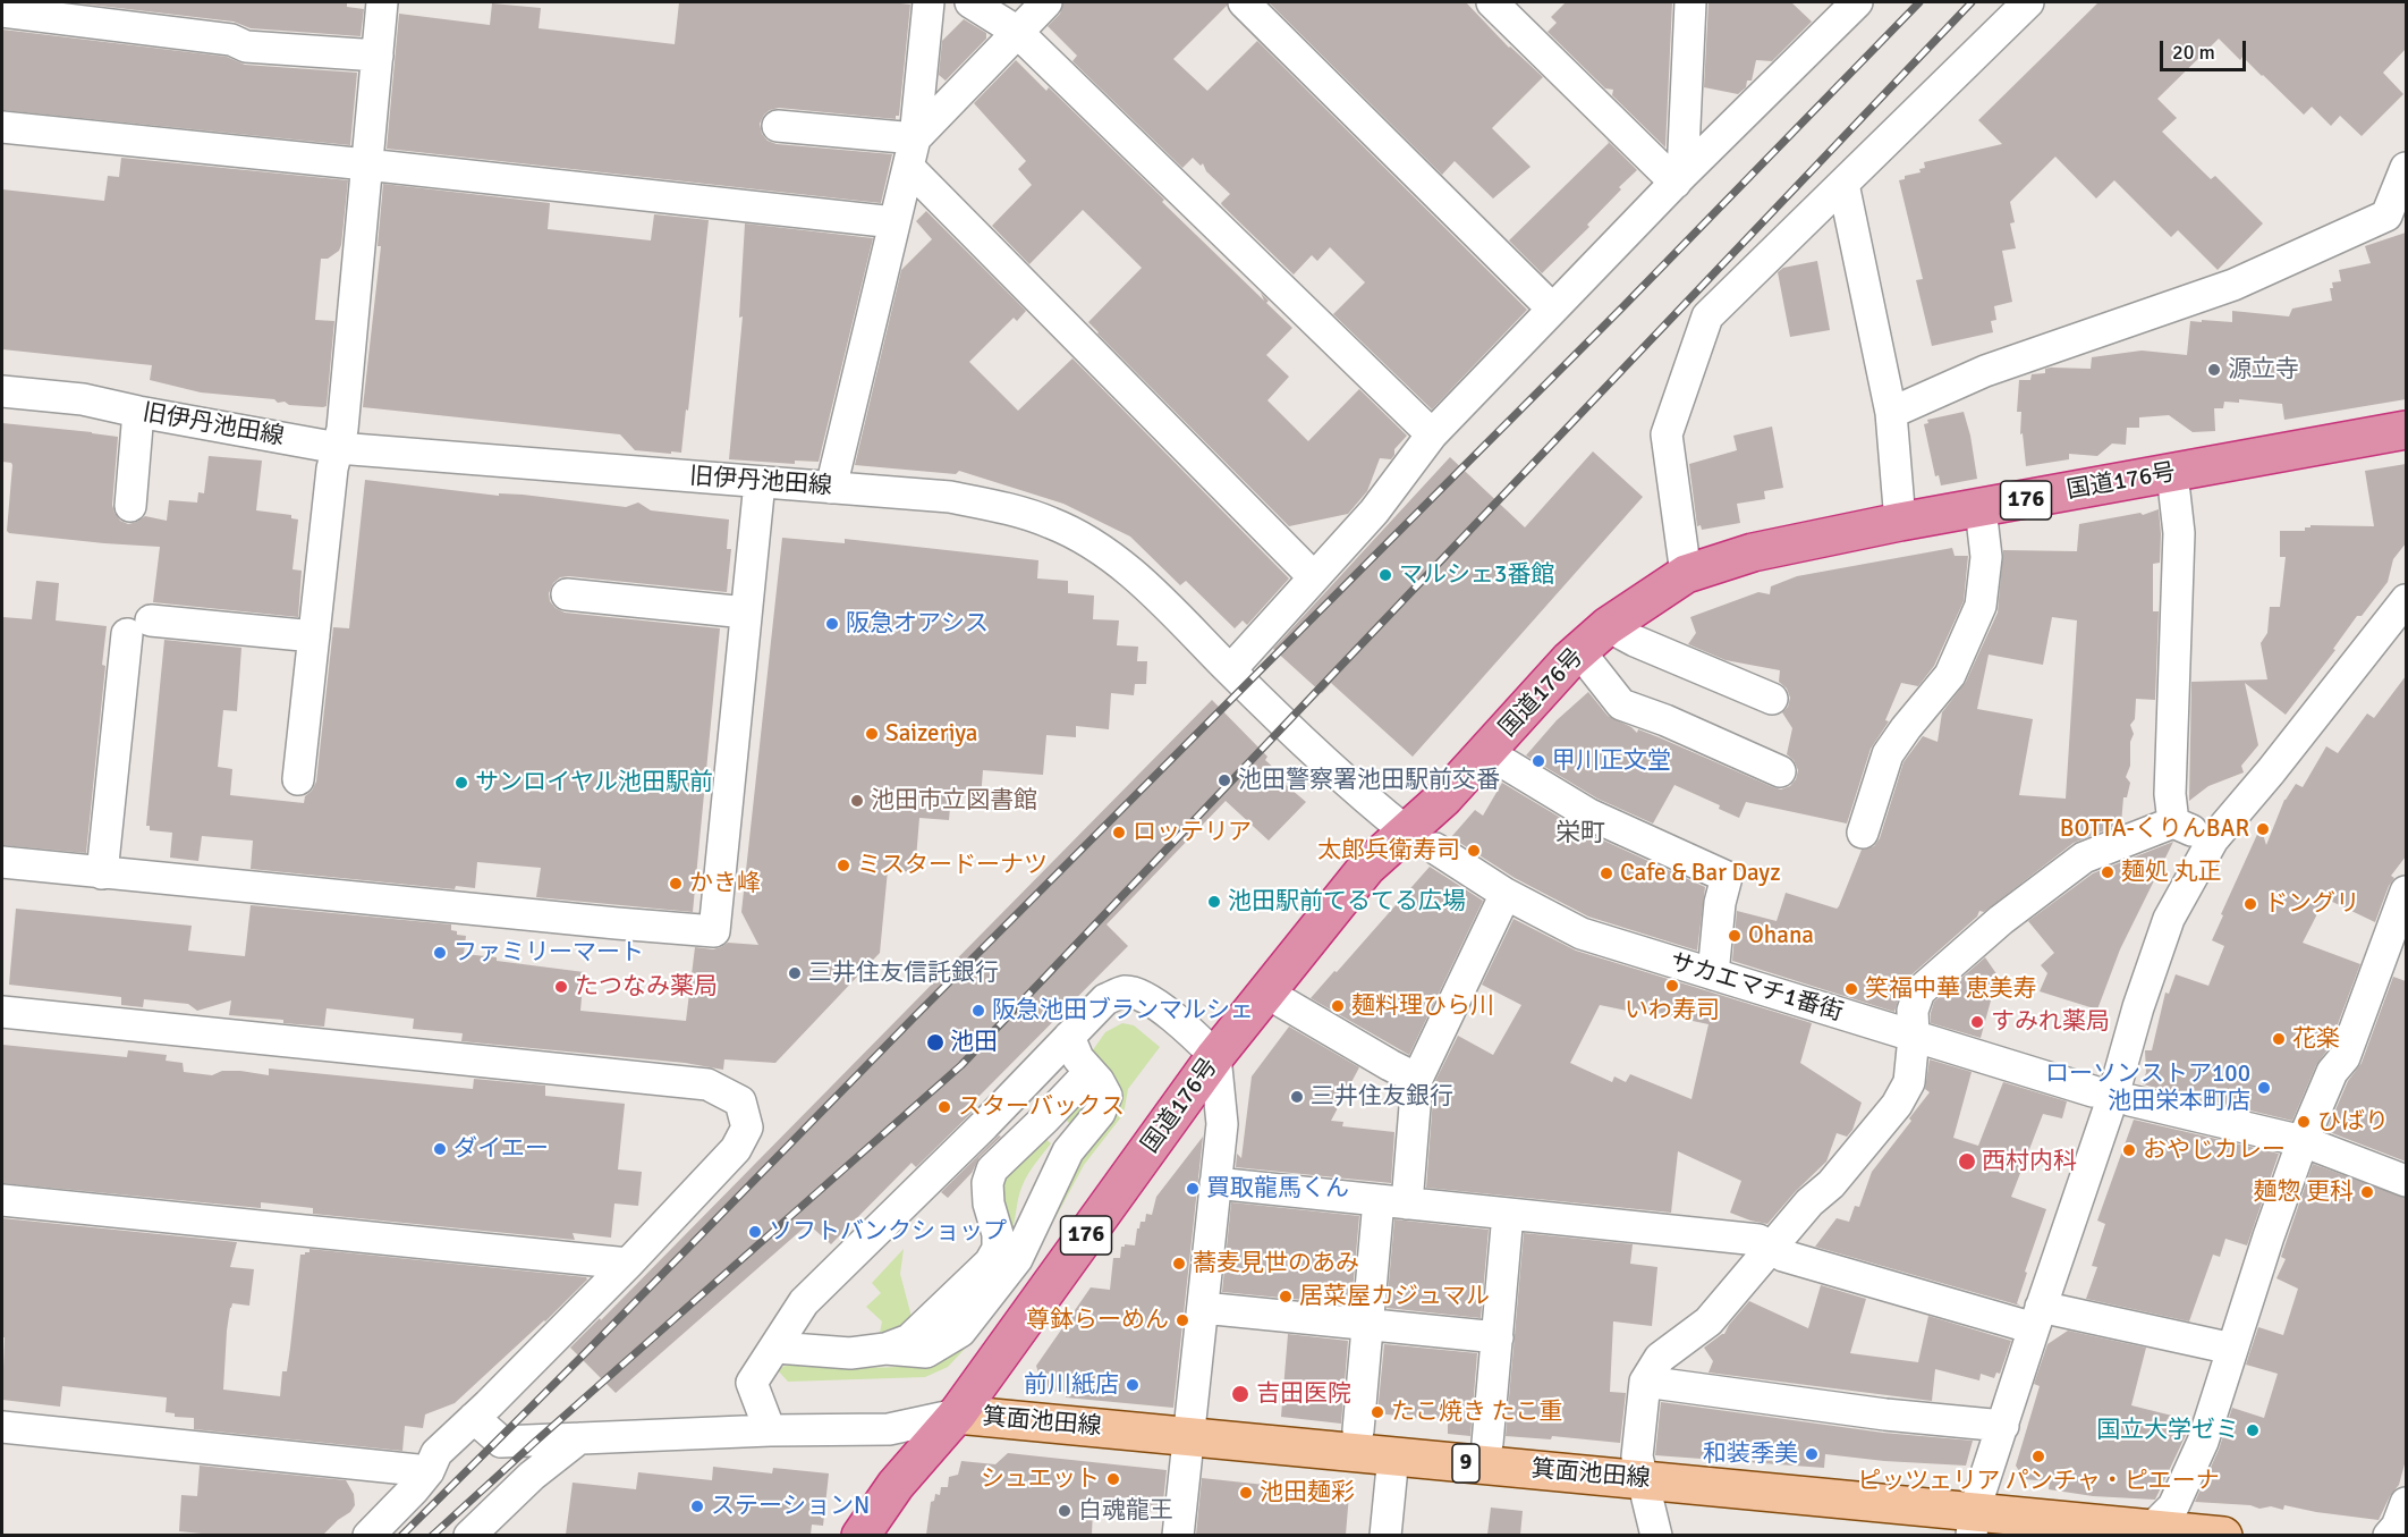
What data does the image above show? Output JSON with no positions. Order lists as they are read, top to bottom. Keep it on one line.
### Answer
{"streets":{"highway":["国道176号","176"],"main road":["箕面池田線","9"],"street":["旧伊丹池田線","サカエマチ1番街"]},"crossings":[["旧伊丹池田線","国道176号"],["旧伊丹池田線","サカエマチ1番街"],["国道176号","サカエマチ1番街"],["国道176号","箕面池田線"]],"districts":["栄町"],"places":["源立寺","マルシェ3番館","阪急オアシス","Saizeriya","甲川正文堂","池田警察署池田駅前交番","サンロイヤル池田駅前","池田市立図書館","BOTTA-くりんBAR","ロッテリア","太郎兵衛寿司","ミスタードーナツ","麺処 丸正","Cafe & Bar Dayz","かき峰","池田駅前てるてる広場","ドングリ","Ohana","ファミリーマート","三井住友信託銀行","いわ寿司","たつなみ薬局","笑福中華 恵美寿","麺料理ひら川","阪急池田ブランマルシェ","すみれ薬局","花楽","池田","ローソンストア100 池田栄本町店","三井住友銀行","スターバックス","ひばり","ダイエー","おやじカレー","西村内科","買取龍馬くん","麺惣 更科","ソフトバンクショップ","蕎麦見世のあみ","居菜屋カジュマル","尊鉢らーめん","前川紙店","吉田医院","たこ焼き たこ重","国立大学ゼミ","和装季美","ピッツェリア パンチャ・ピエーナ","シュエット","池田麺彩","ステーションN","白魂龍王"],"scale_bar":"20 m"}
